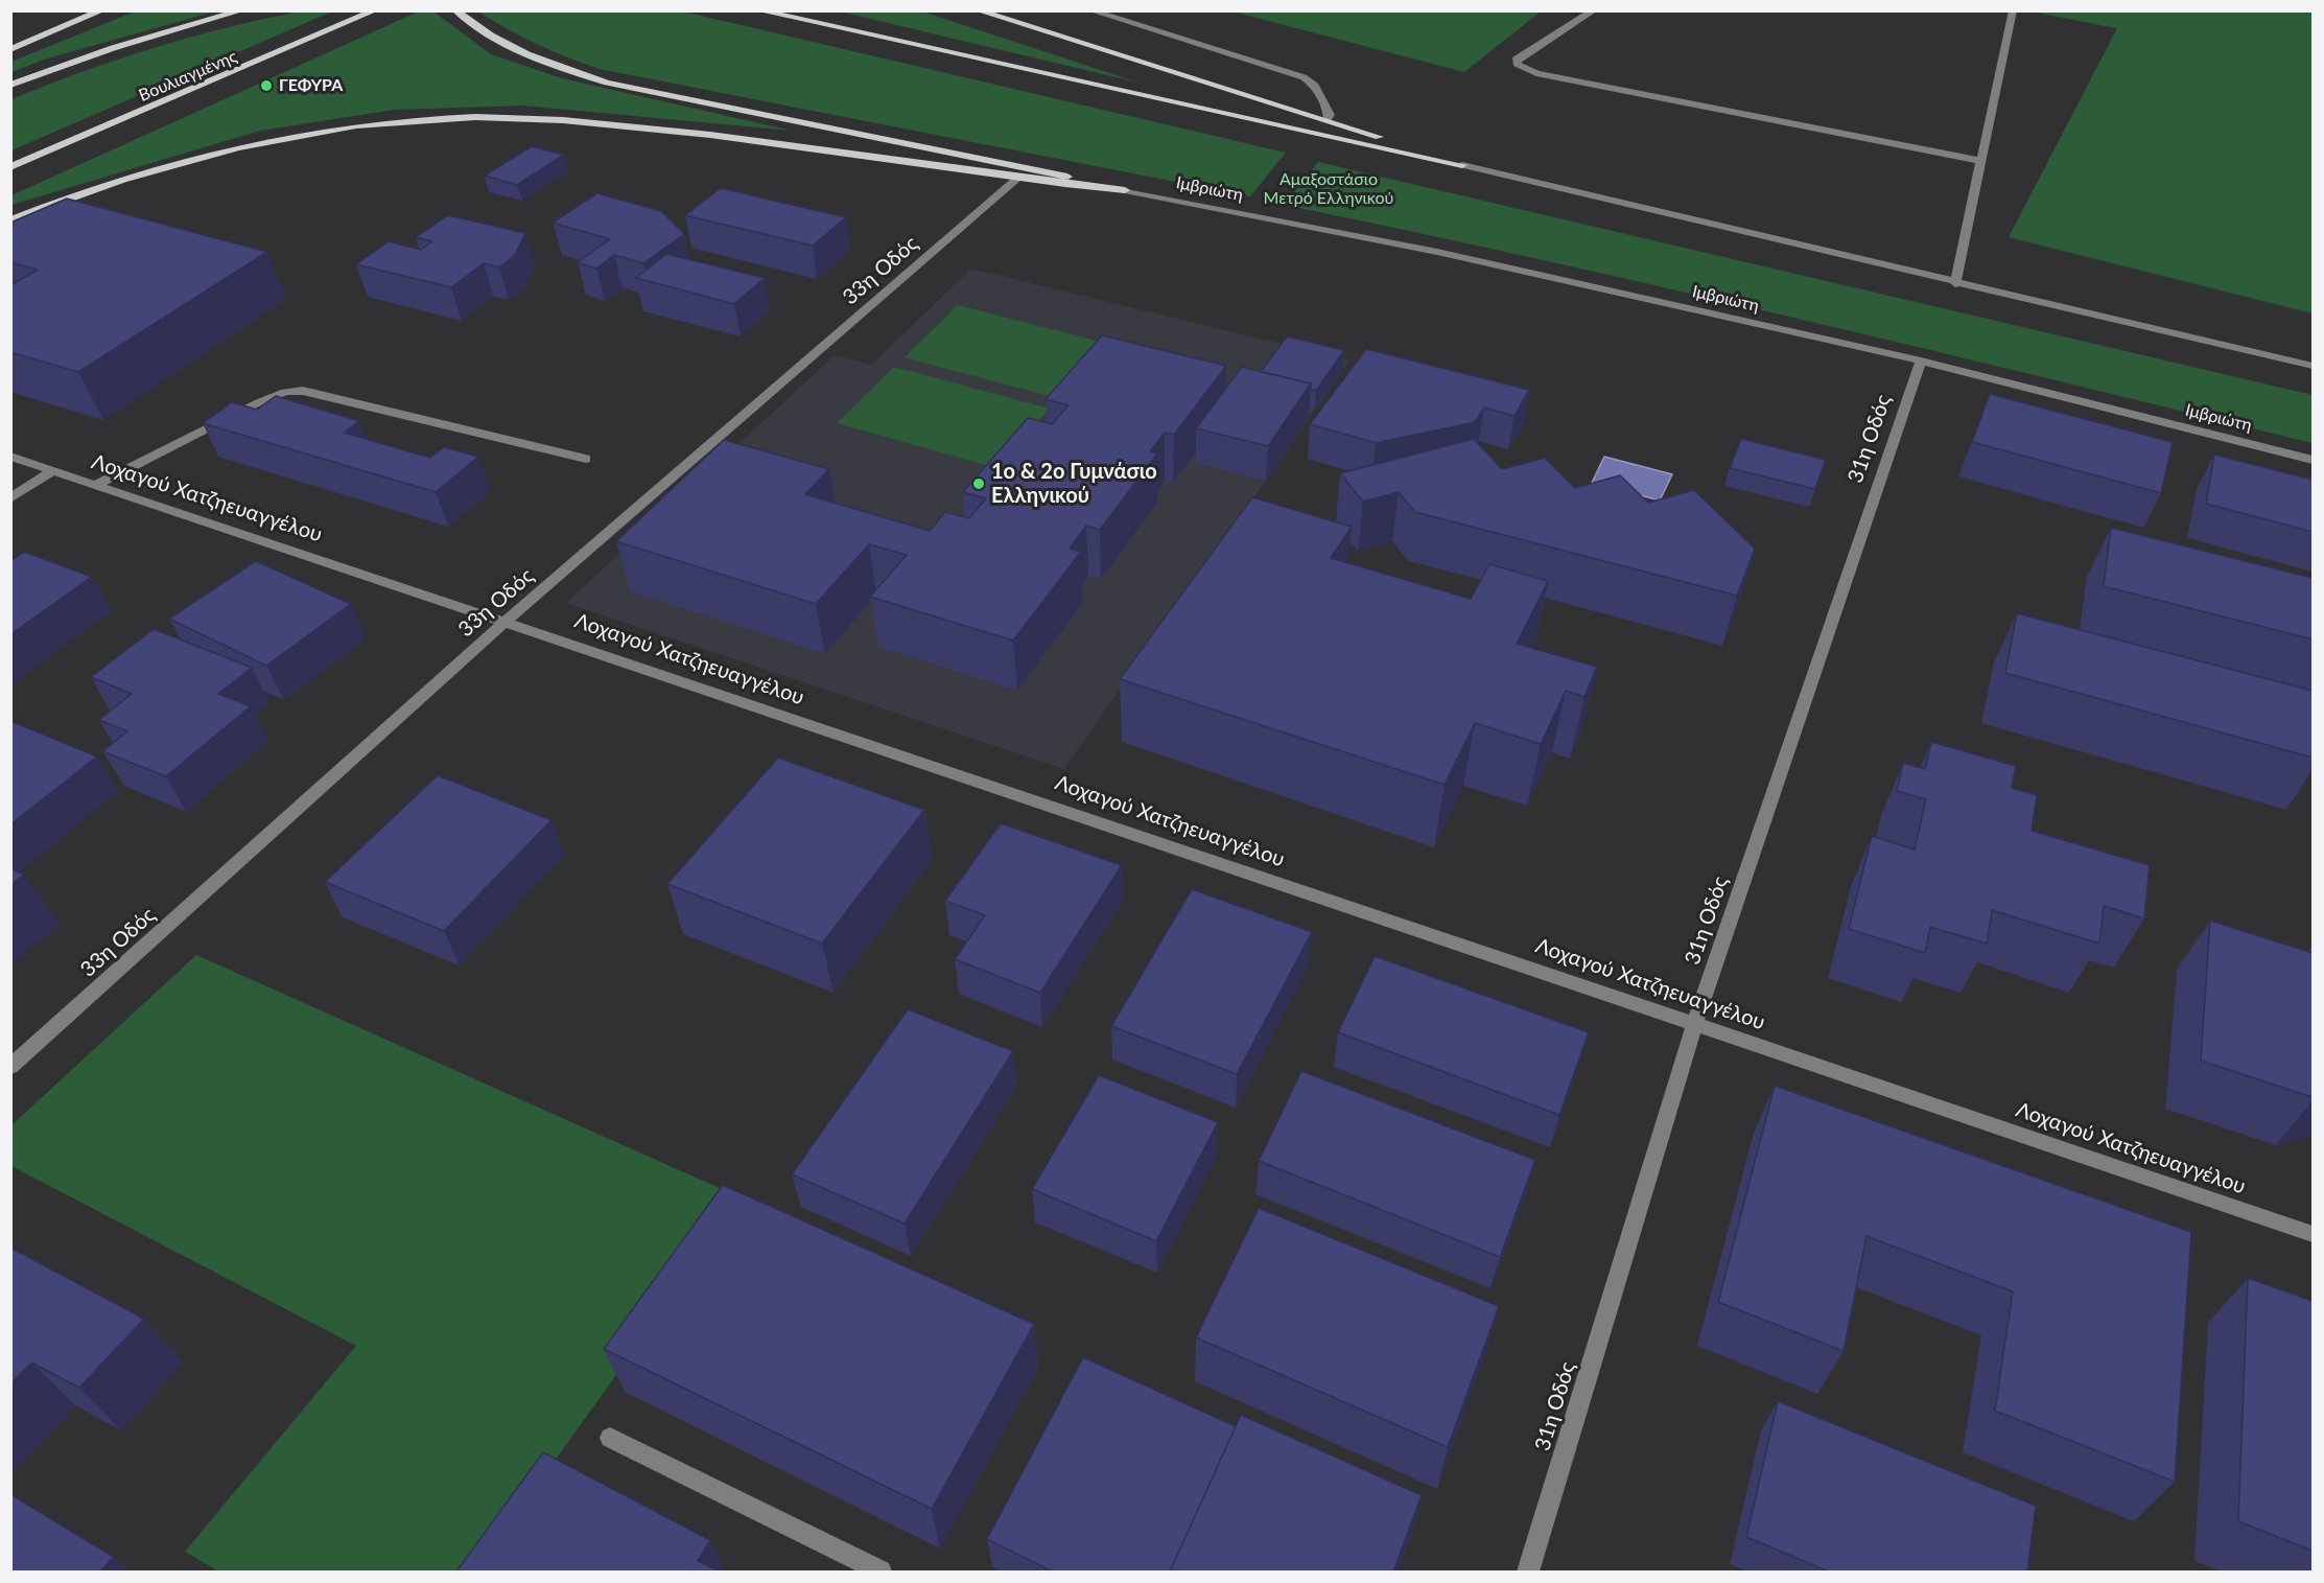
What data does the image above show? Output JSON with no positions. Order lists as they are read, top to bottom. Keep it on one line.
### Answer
{"streets":{"main road":["Βουλιαγμένης"],"street":["Ιμβριώτη","33η Οδός","31η Οδός","Λοχαγού Χατζηευαγγέλου"]},"crossings":[["Ιμβριώτη","31η Οδός"],["33η Οδός","Λοχαγού Χατζηευαγγέλου"],["31η Οδός","Λοχαγού Χατζηευαγγέλου"]],"parks":["Αμαξοστάσιο Μετρό Ελληνικού"],"places":["ΓΕΦΥΡΑ","1ο & 2ο Γυμνάσιο Ελληνικού"]}
